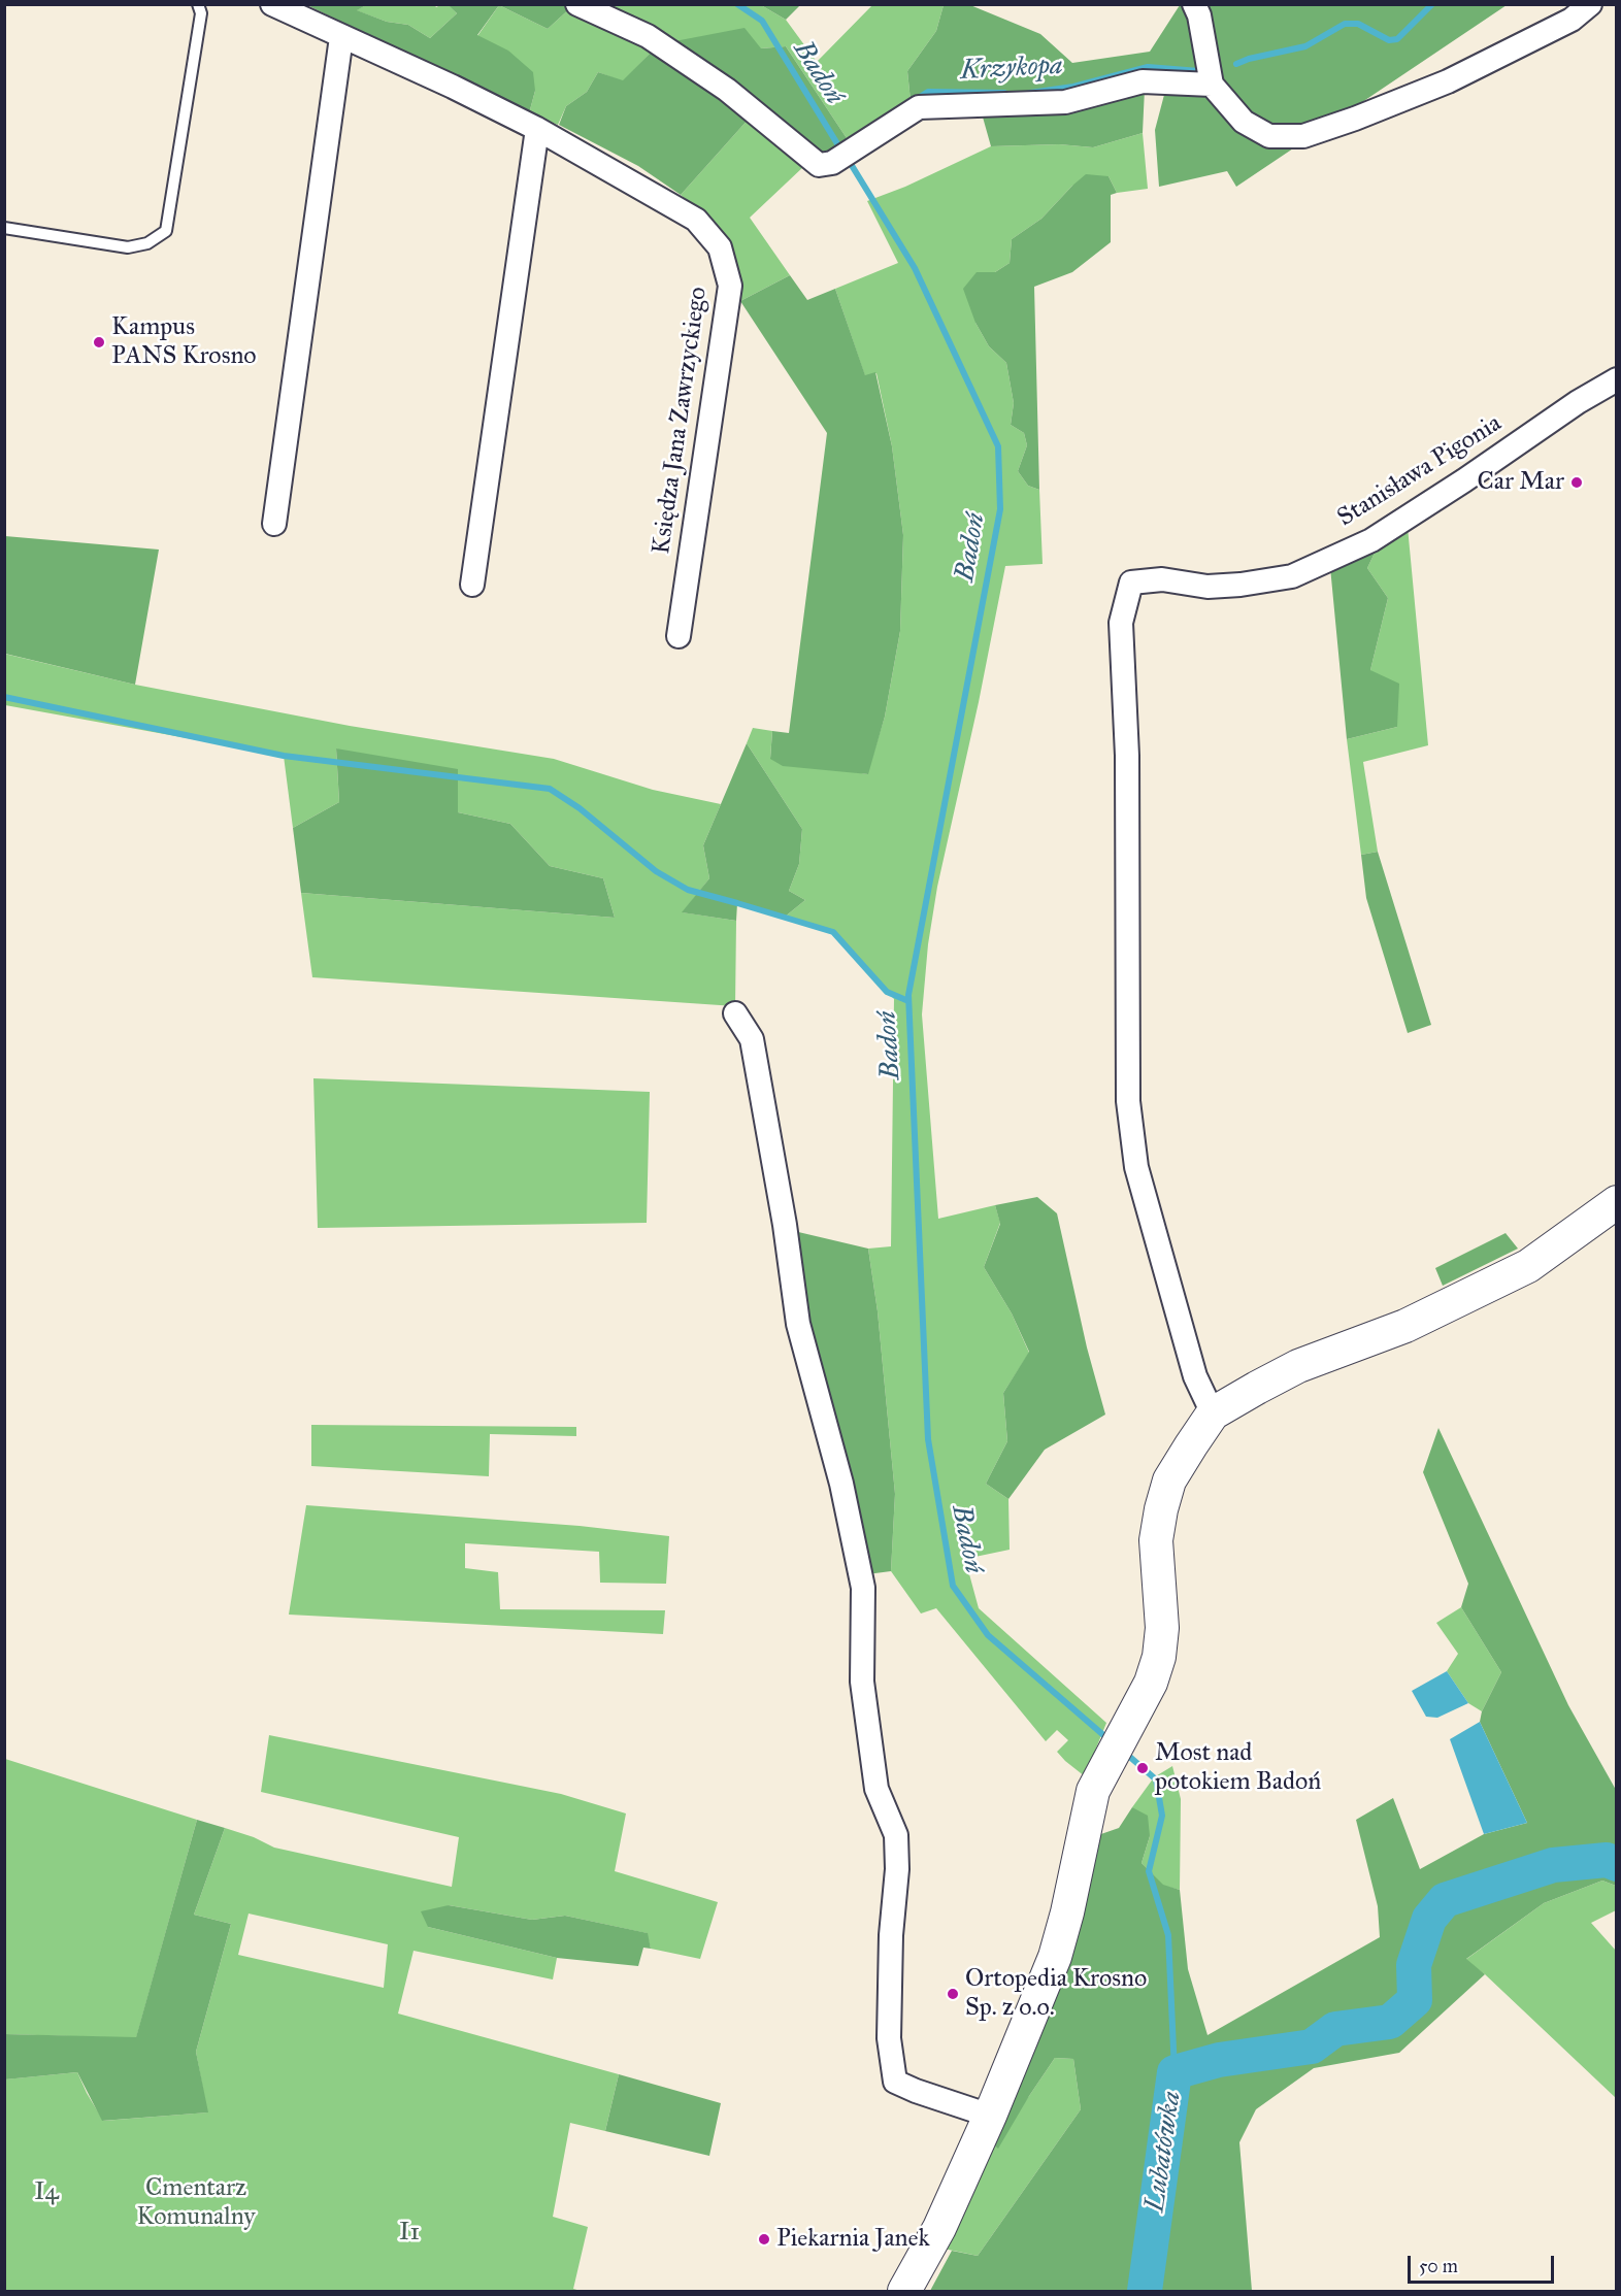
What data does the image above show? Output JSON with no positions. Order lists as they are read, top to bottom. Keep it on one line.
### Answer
{"streets":{"street":["Księdza Jana Zawrzyckiego","Stanisława Pigonia"]},"water":["Krzykopa","Badoń","Lubatówka"],"parks":["Cmentarz Komunalny","I4","I1"],"places":["Kampus PANS Krosno","Car Mar","Most nad potokiem Badoń","Ortopedia Krosno Sp. z o.o.","Piekarnia Janek"],"scale_bar":"50 m"}
